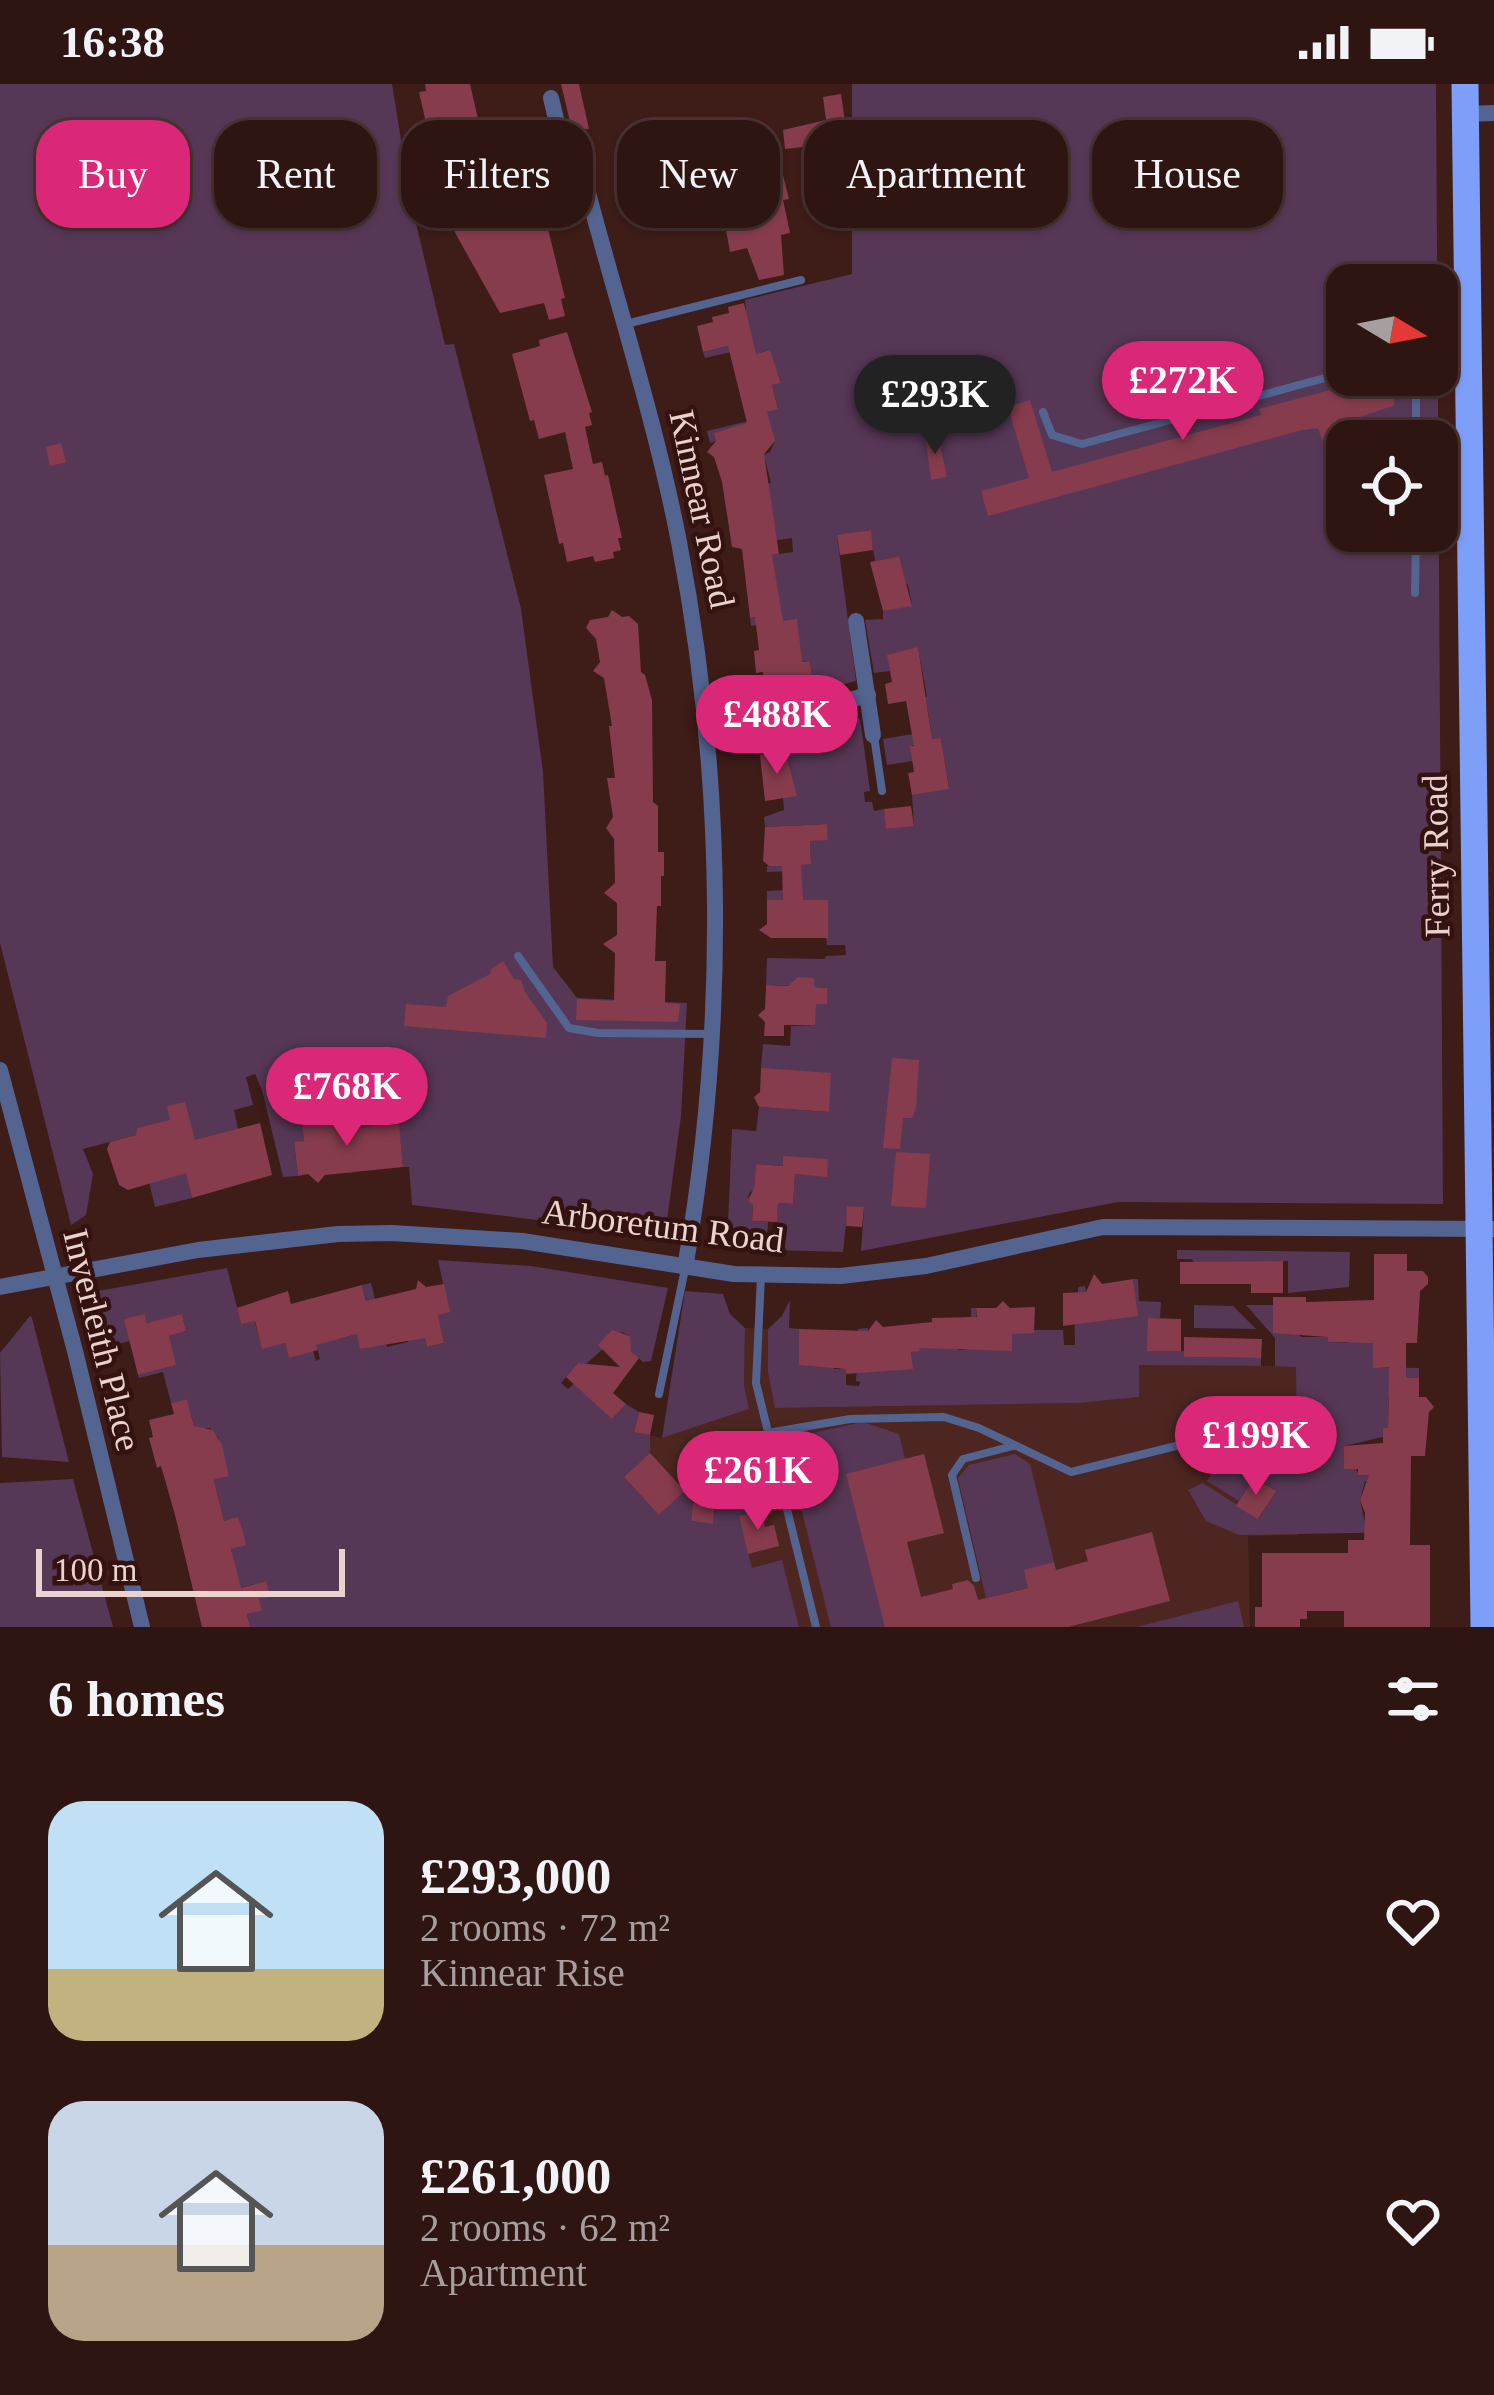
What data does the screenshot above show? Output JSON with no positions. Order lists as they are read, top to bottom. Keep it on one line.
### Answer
{"streets":{"main road":["Ferry Road"],"street":["Kinnear Road","Arboretum Road","Inverleith Place"]},"crossings":[["Kinnear Road","Arboretum Road"],["Ferry Road","Arboretum Road"],["Arboretum Road","Inverleith Place"]],"scale_bar":"100 m","north":"right","page":{"status":"16:38","chip":["Buy","Rent","Filters","New","Apartment","House"],"price":["£272K","£293K","£488K","£768K","£199K","£261K"],"scale":"100 m","heading":"6 homes","list":[{"name":"£293,000","note":"2 rooms · 72 m² · Kinnear Rise"},{"name":"£261,000","note":"2 rooms · 62 m² · Apartment"}]}}
